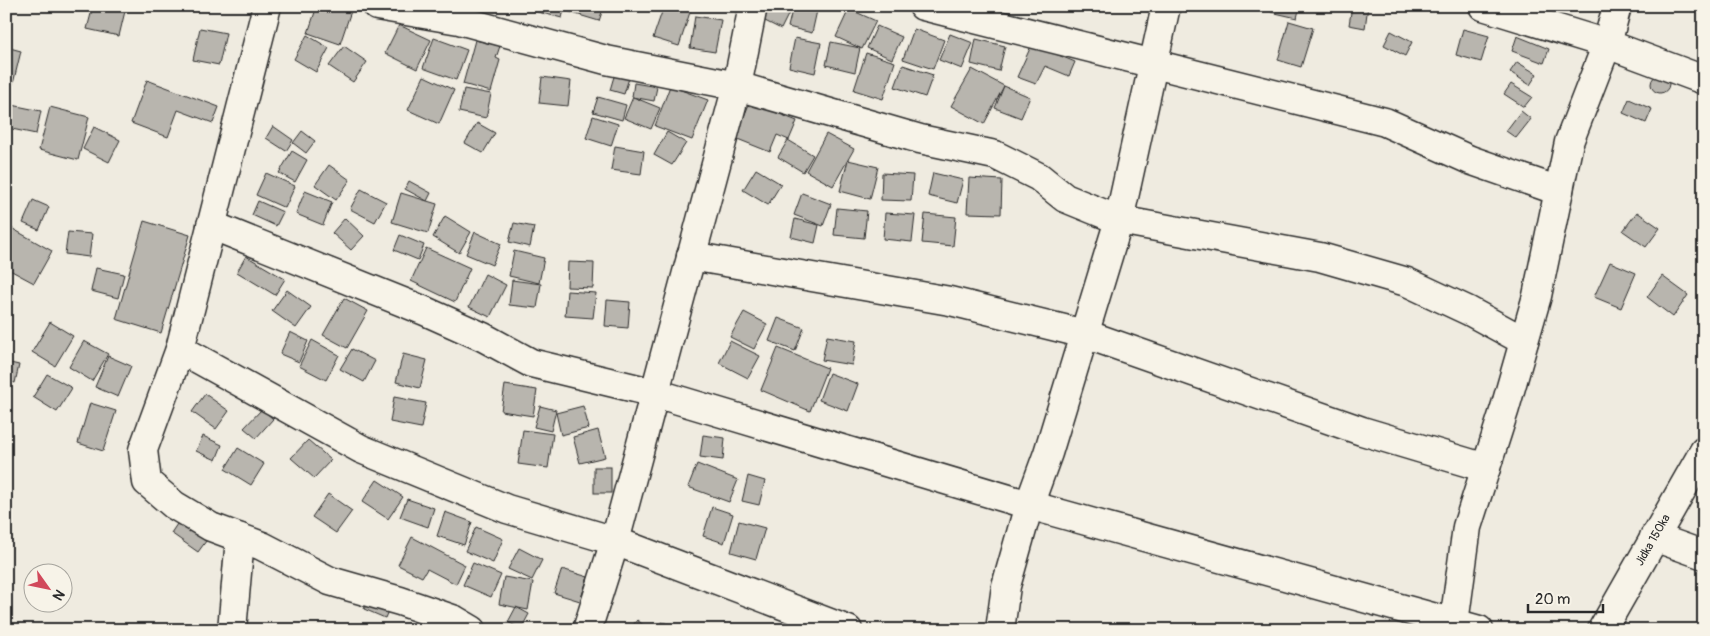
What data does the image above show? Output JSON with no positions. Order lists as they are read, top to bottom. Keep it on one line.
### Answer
{"streets":{"street":["Jidka 150ka"]},"scale_bar":"20 m","north":"bottom right"}
